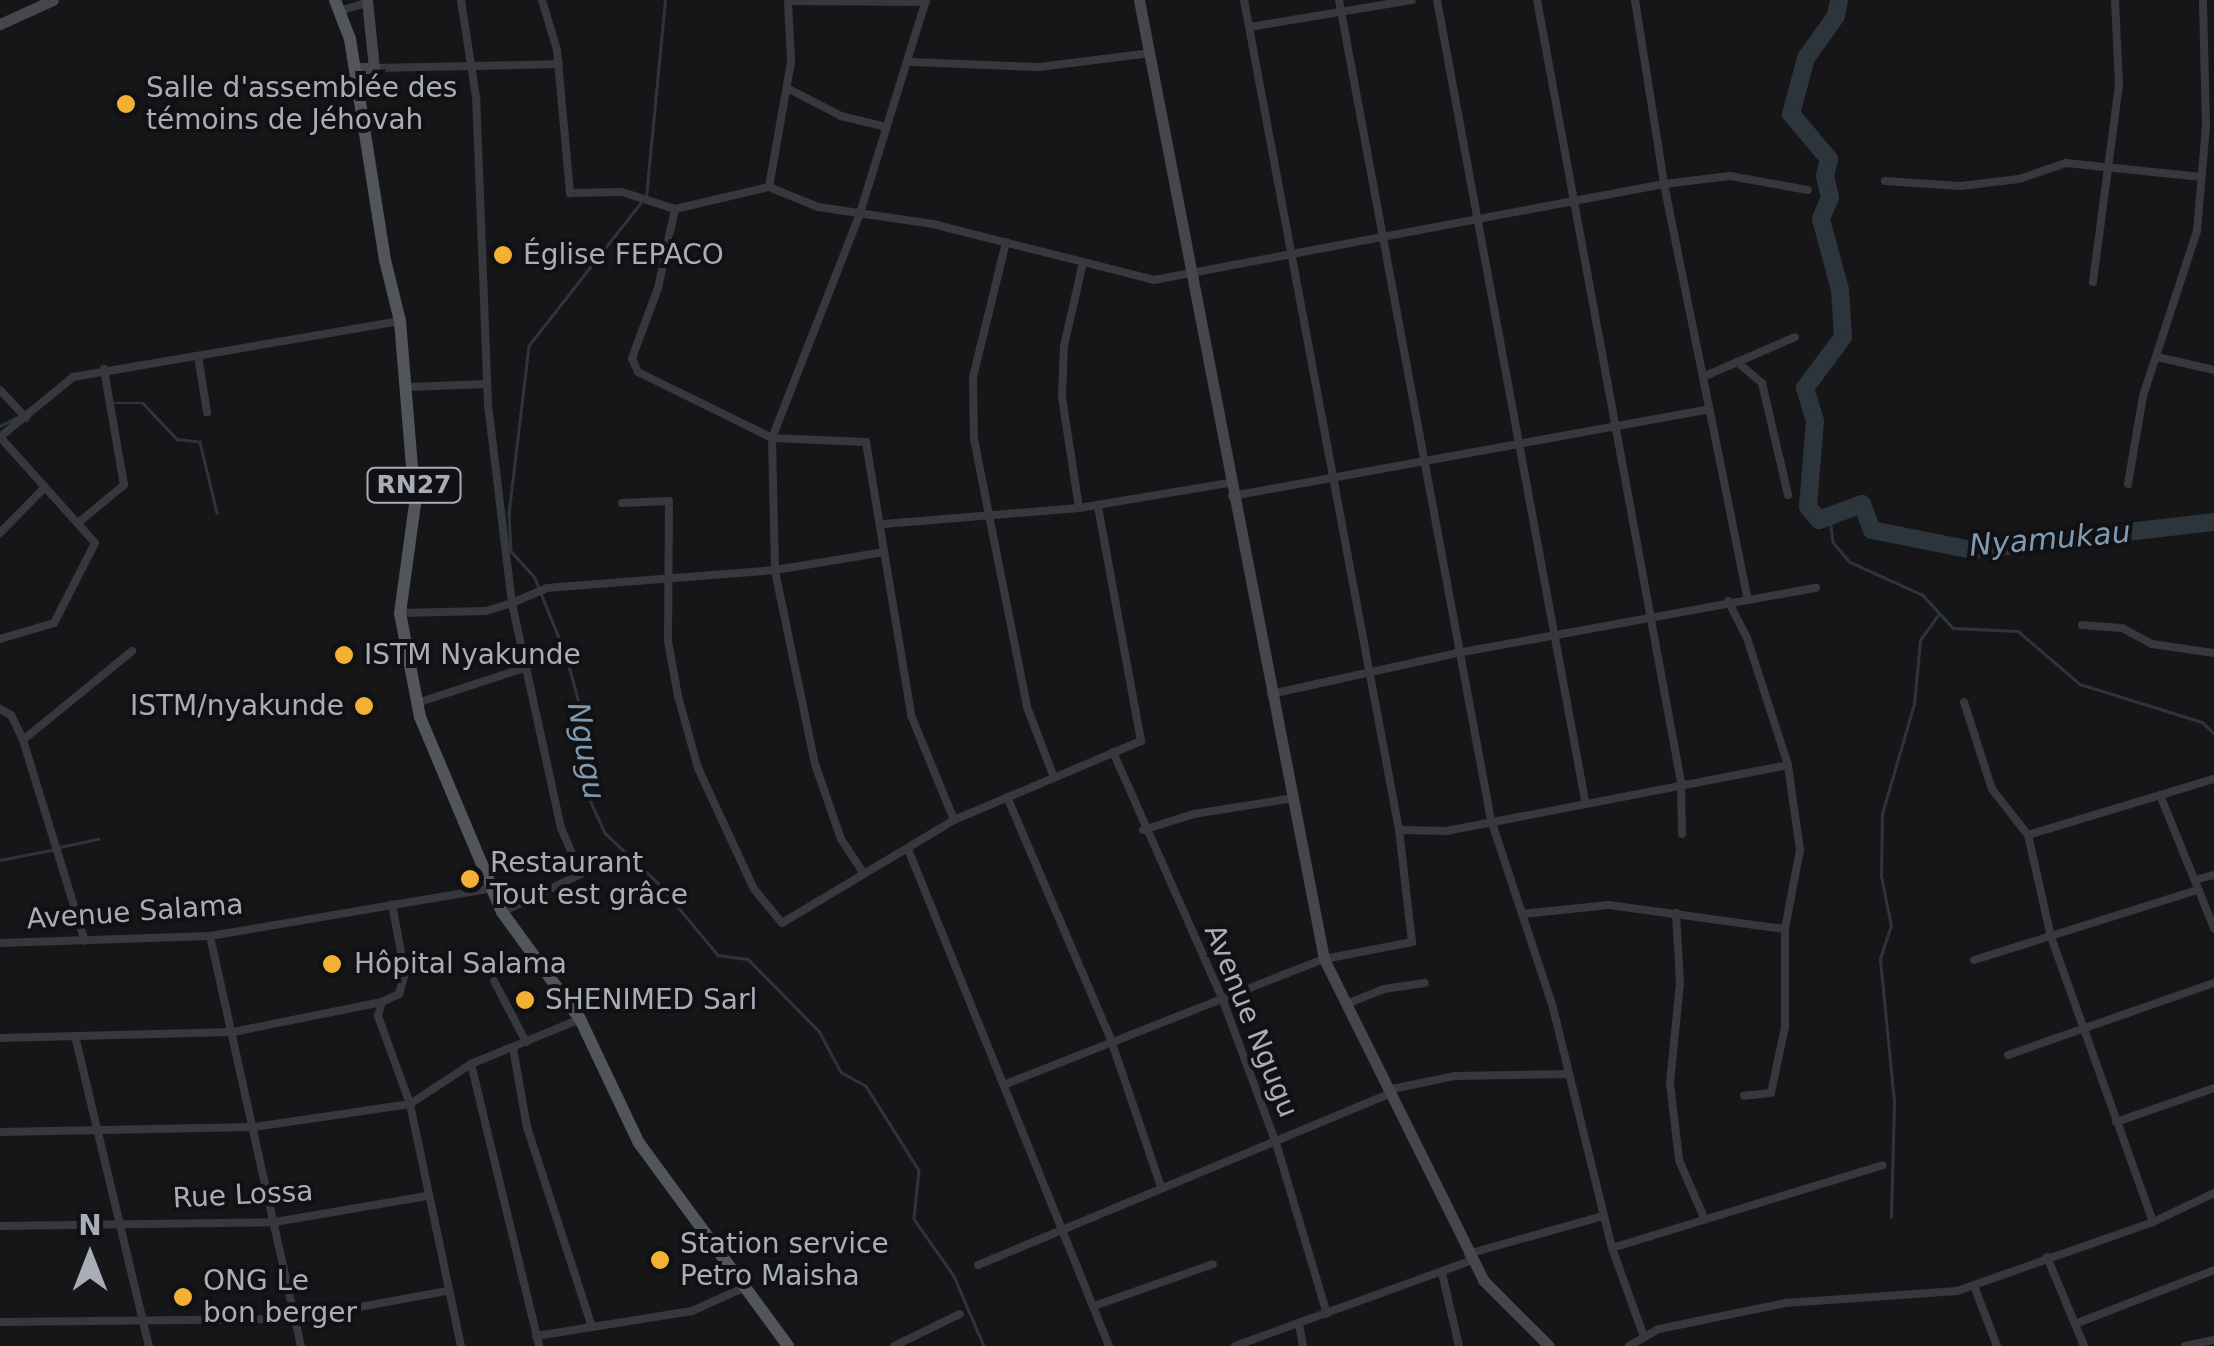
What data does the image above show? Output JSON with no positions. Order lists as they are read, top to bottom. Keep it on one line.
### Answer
{"streets":{"main road":["RN27"],"street":["Avenue Salama","Avenue Ngugu","Rue Lossa"]},"crossings":[["RN27","Avenue Salama"]],"water":["Nyamukau","Ngugu"],"places":["Salle d'assemblée des témoins de Jéhovah","Église FEPACO","ISTM Nyakunde","ISTM/nyakunde","Restaurant Tout est grâce","Hôpital Salama","SHENIMED Sarl","Station service Petro Maisha","ONG Le bon berger"],"north":"top"}
